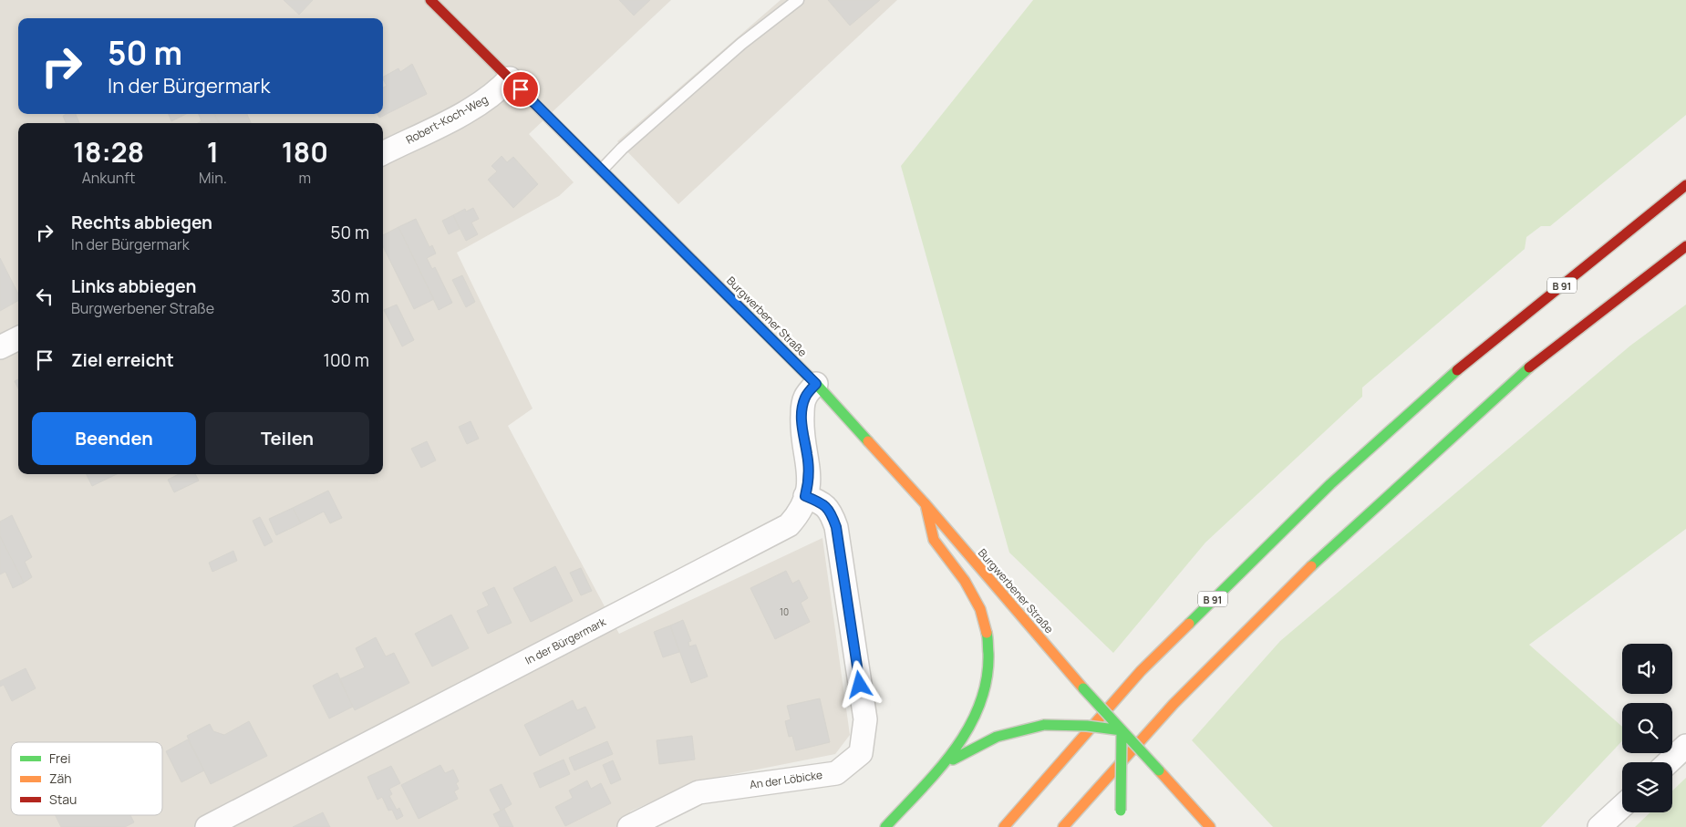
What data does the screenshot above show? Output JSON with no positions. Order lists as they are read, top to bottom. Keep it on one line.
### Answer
{"streets":{"main road":["B 91","Burgwerbener Straße"],"street":["Robert-Koch-Weg","In der Bürgermark","An der Löbicke"]},"crossings":[["Robert-Koch-Weg","Burgwerbener Straße"],["Burgwerbener Straße","In der Bürgermark"],["In der Bürgermark","An der Löbicke"]],"house_numbers":["10"],"legend":["Frei","Zäh","Stau"],"page":{"turn":["50 m","In der Bürgermark"],"eta":["18:28","Ankunft","1","Min.","180","m"],"list":[{"name":"Rechts abbiegen","note":"In der Bürgermark","value":"50 m"},{"name":"Links abbiegen","note":"Burgwerbener Straße","value":"30 m"},{"name":"Ziel erreicht","value":"100 m"}],"buttons":["Beenden","Teilen"]}}
